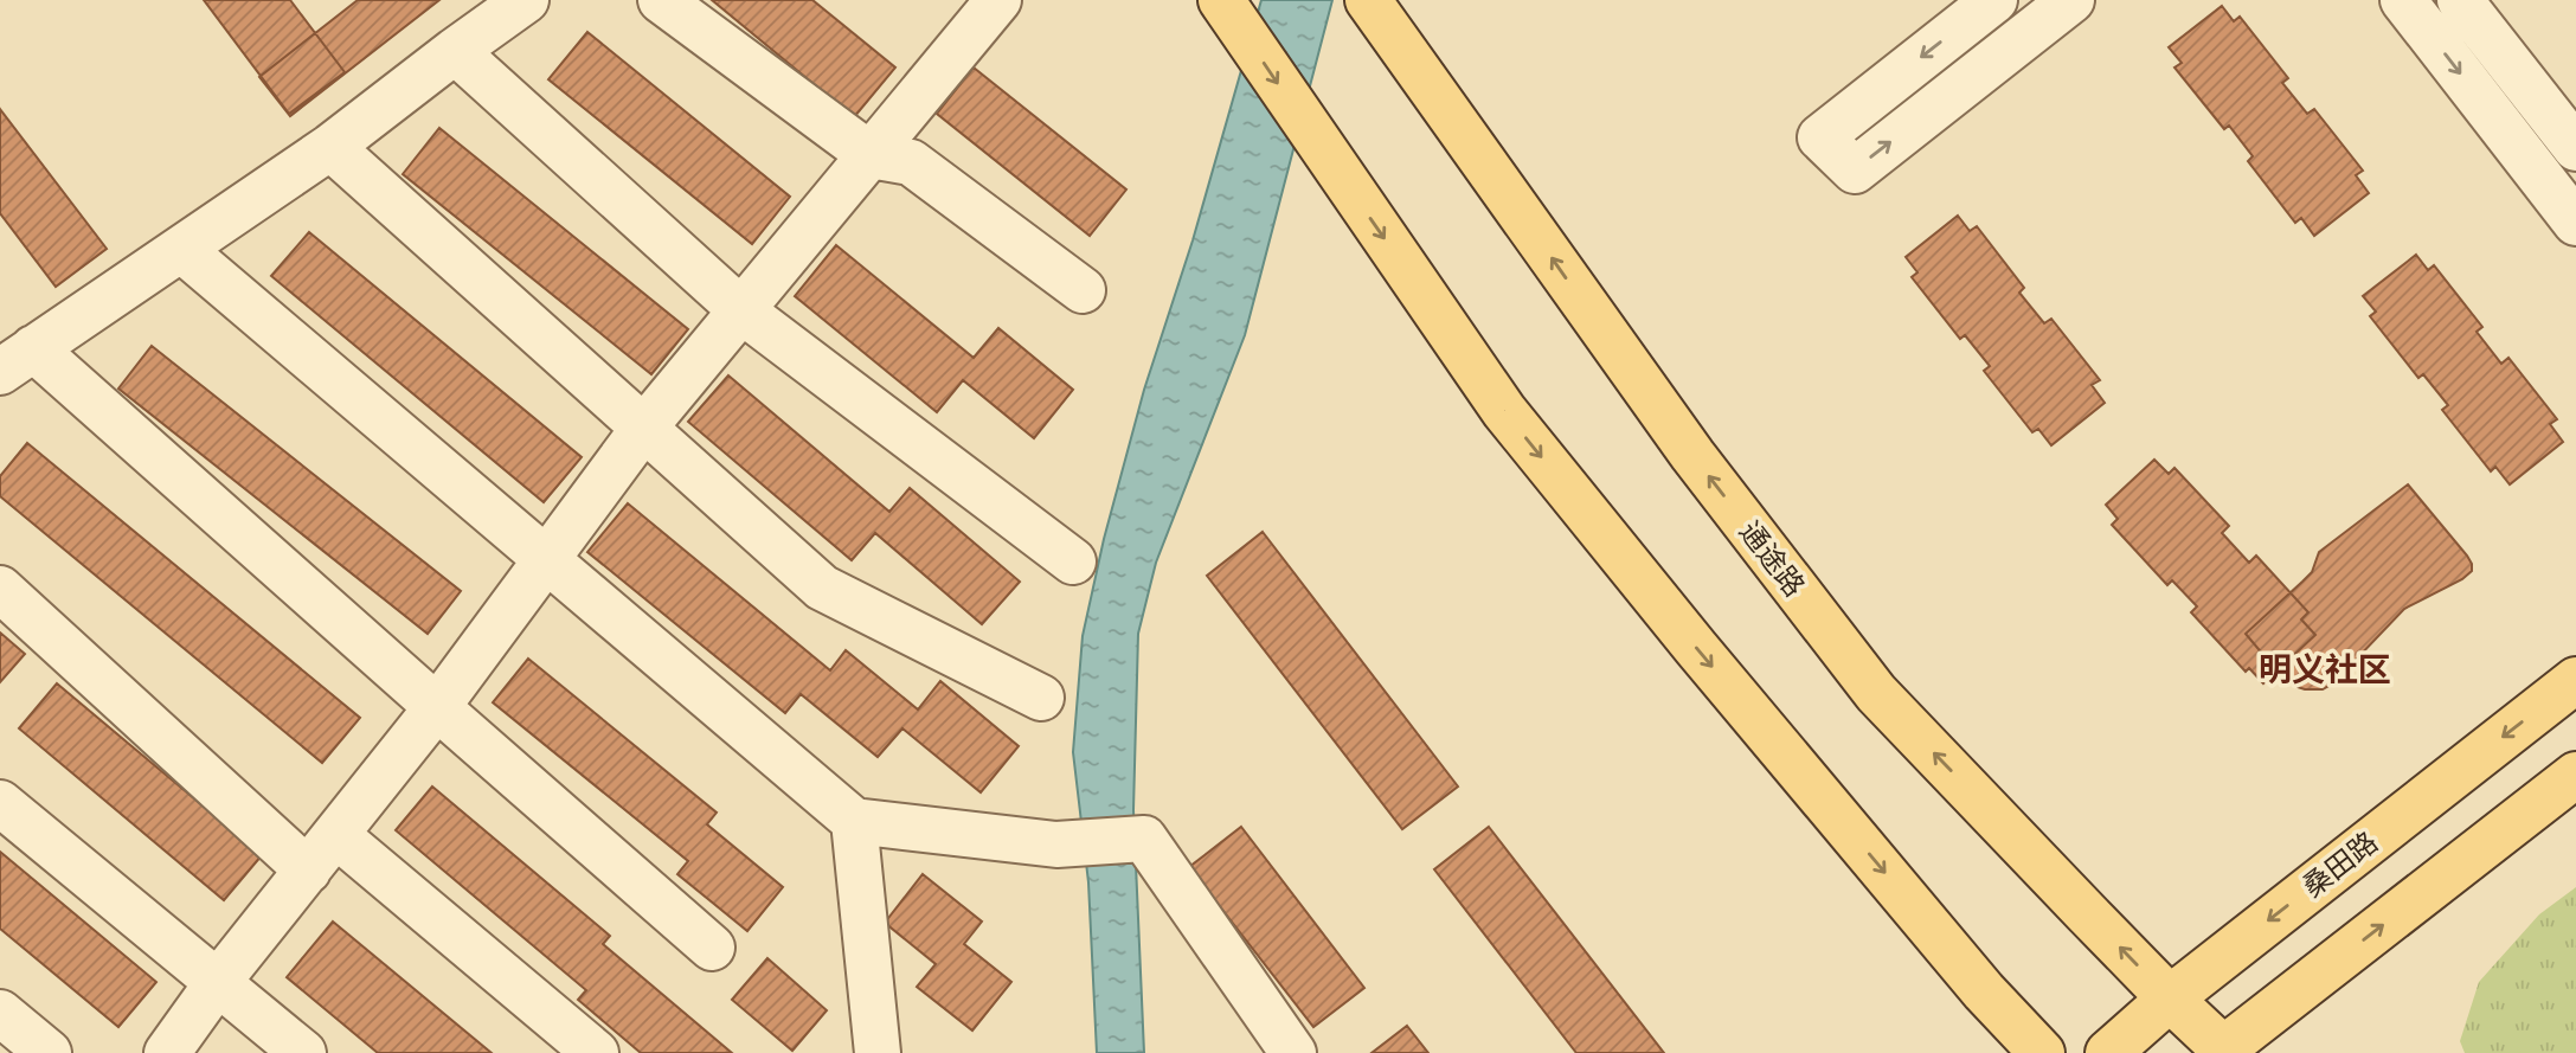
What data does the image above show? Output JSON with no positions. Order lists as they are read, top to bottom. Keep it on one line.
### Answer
{"streets":{"main road":["通途路","桑田路"]},"crossings":[["通途路","桑田路"]],"districts":["明义社区"]}
